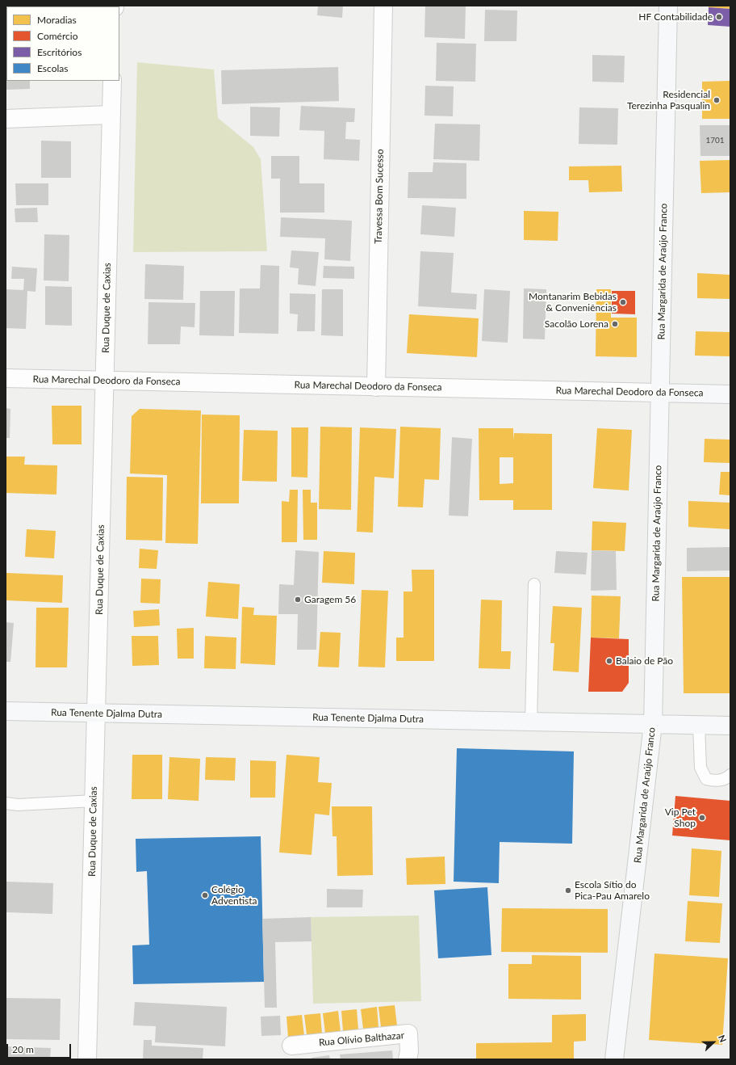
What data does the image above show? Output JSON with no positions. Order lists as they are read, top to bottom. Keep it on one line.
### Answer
{"streets":{"main road":["Rua Margarida de Araújo Franco","Rua Marechal Deodoro da Fonseca","Rua Tenente Djalma Dutra"],"street":["Travessa Bom Sucesso","Rua Duque de Caxias","Rua Olívio Balthazar"]},"crossings":[["Travessa Bom Sucesso","Rua Marechal Deodoro da Fonseca"],["Rua Margarida de Araújo Franco","Rua Marechal Deodoro da Fonseca"],["Rua Margarida de Araújo Franco","Rua Tenente Djalma Dutra"],["Rua Duque de Caxias","Rua Marechal Deodoro da Fonseca"],["Rua Duque de Caxias","Rua Tenente Djalma Dutra"]],"places":["HF Contabilidade","Residencial Terezinha Pasqualin","Montanarim Bebidas & Conveniências","Sacolão Lorena","Garagem 56","Balaio de Pão","Vip Pet Shop","Escola Sítio do Pica-Pau Amarelo","Colégio Adventista"],"house_numbers":["1701"],"legend":["Moradias","Comércio","Escritórios","Escolas"],"scale_bar":"20 m","north":"right"}
